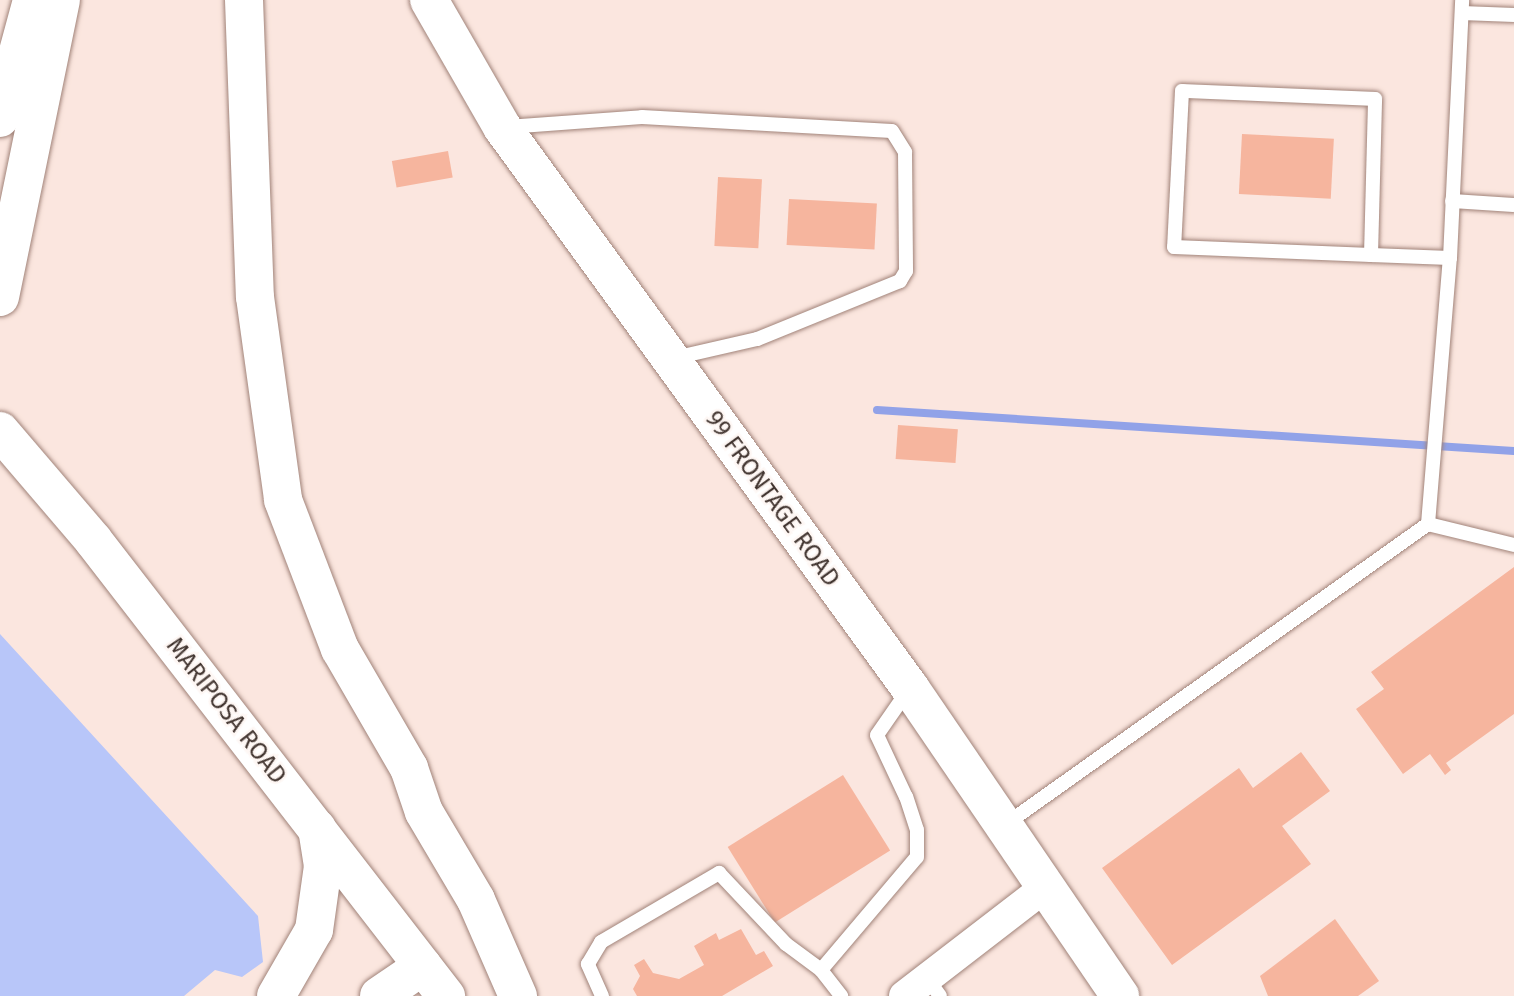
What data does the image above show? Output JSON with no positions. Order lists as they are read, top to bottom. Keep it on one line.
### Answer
{"streets":{"main road":["99 FRONTAGE ROAD","MARIPOSA ROAD"]}}
